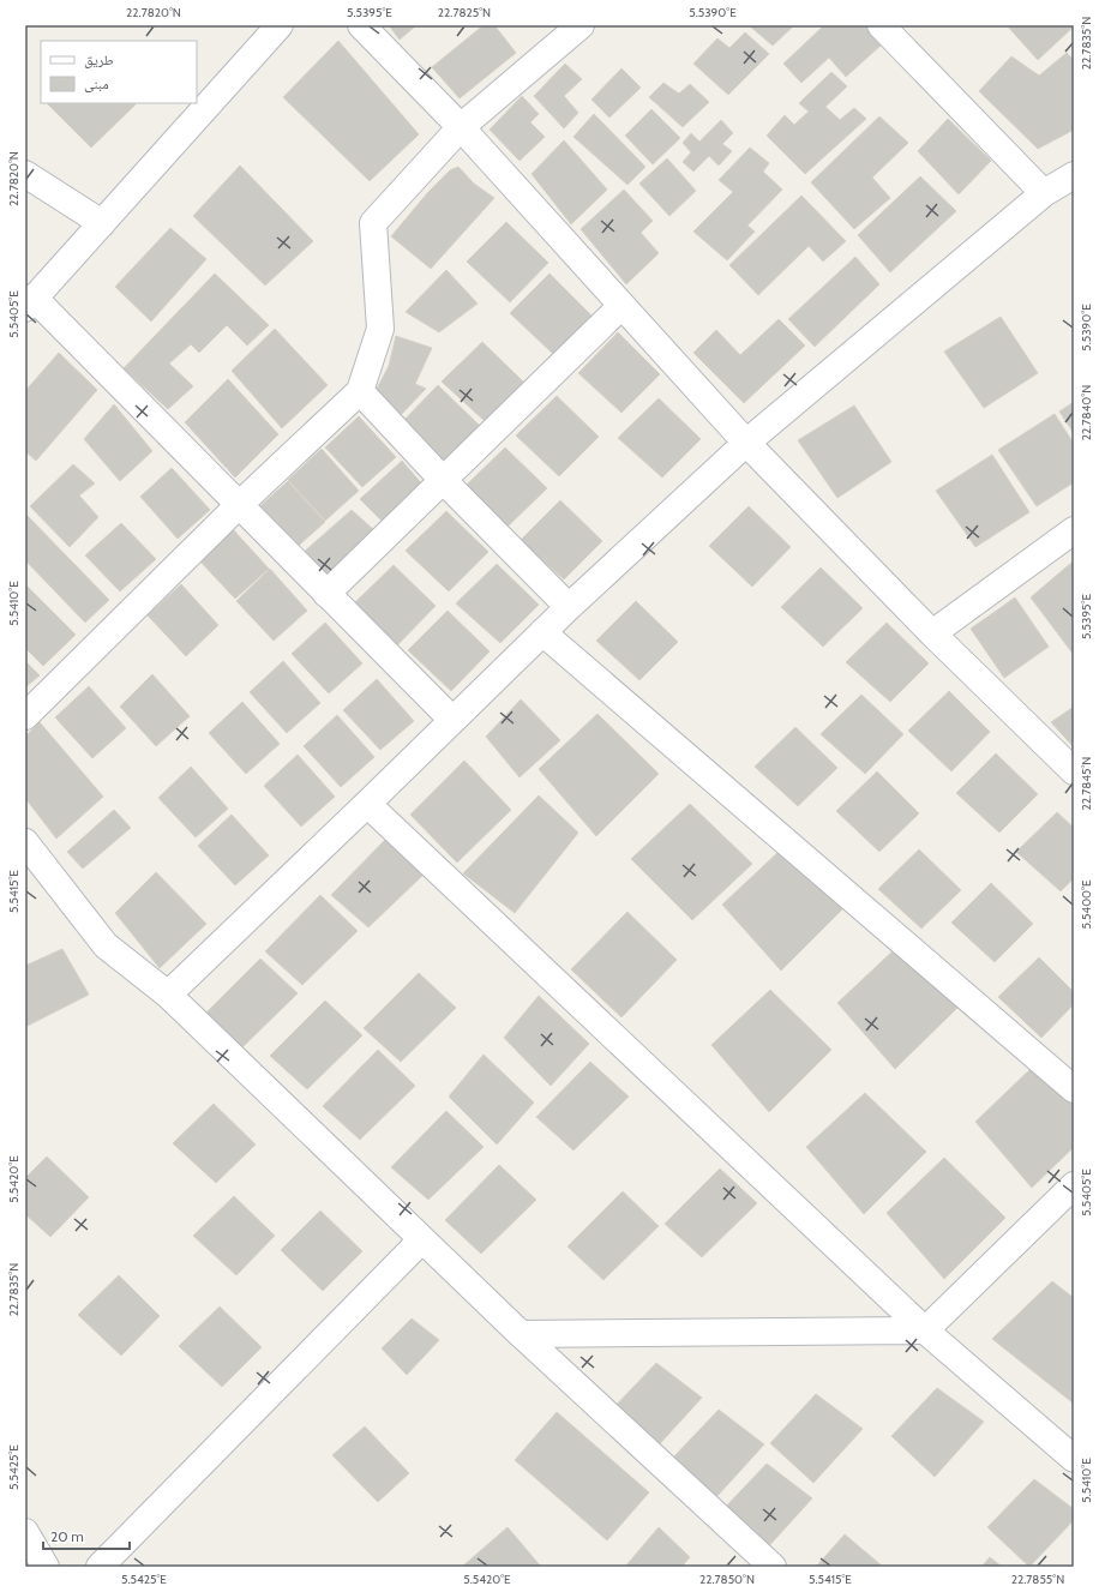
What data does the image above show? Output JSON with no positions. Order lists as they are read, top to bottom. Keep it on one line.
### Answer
{"legend":["طريق","مبنى"],"scale_bar":"20 m","coordinates":["22.7820°N","5.5395°E","22.7825°N","5.5390°E","22.7835°N","5.5405°E","22.7840°N","5.5410°E","22.7845°N","5.5415°E","5.5400°E","5.5420°E","5.5425°E","22.7850°N","22.7855°N"]}
